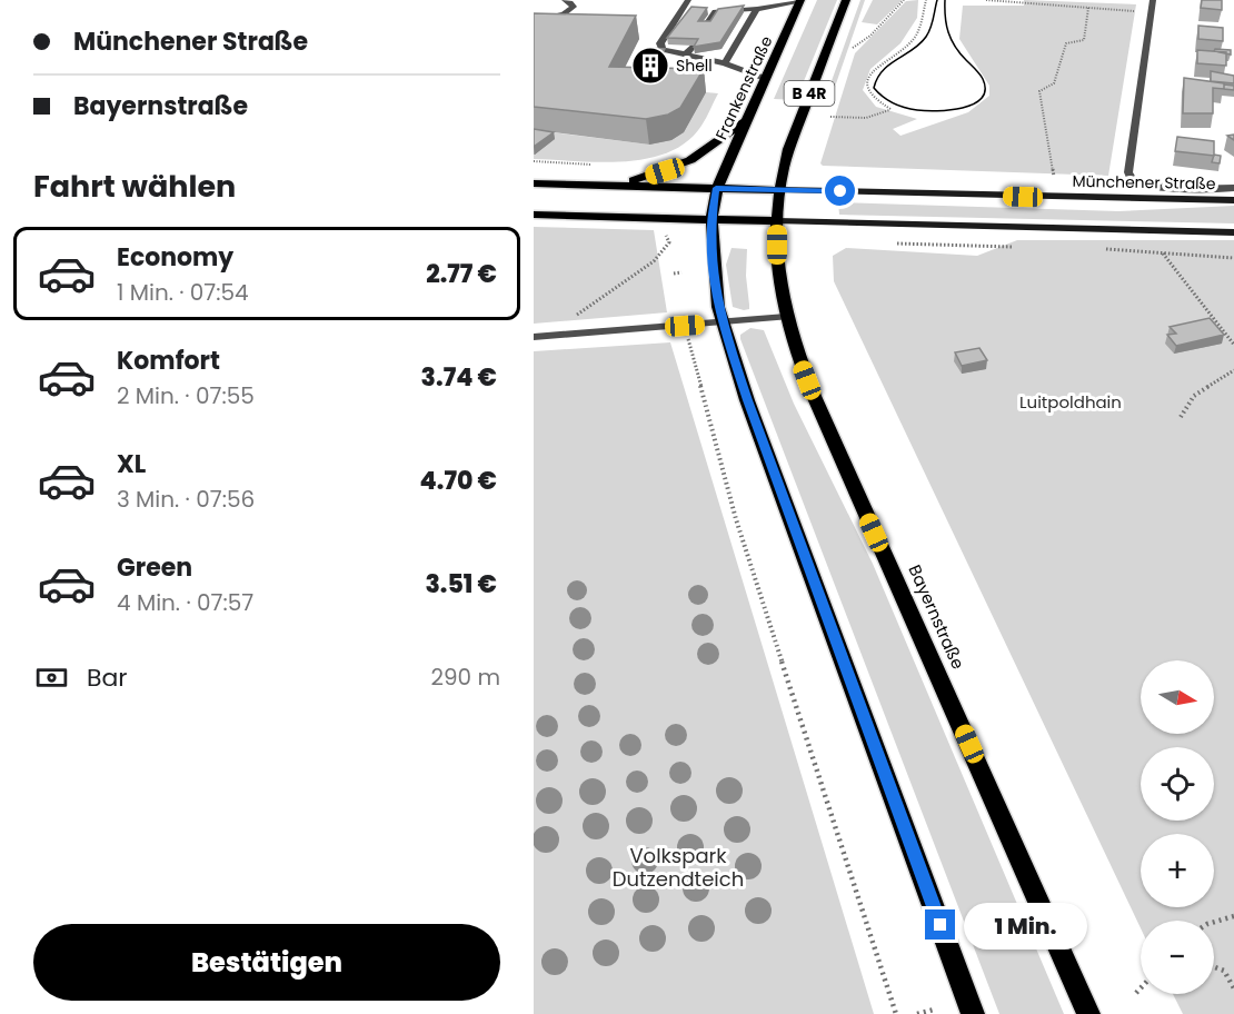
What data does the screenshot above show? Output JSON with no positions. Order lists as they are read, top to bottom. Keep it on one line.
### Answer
{"streets":{"main road":["Frankenstraße","B 4R","Münchener Straße","Bayernstraße"]},"crossings":[["Frankenstraße","B 4R"],["Frankenstraße","Münchener Straße"],["B 4R","Münchener Straße"],["B 4R","Bayernstraße"],["Münchener Straße","Bayernstraße"]],"parks":["Luitpoldhain","Volkspark Dutzendteich"],"places":{"building":["Shell"]},"north":"right","page":{"banner":["Münchener Straße","Bayernstraße"],"heading":"Fahrt wählen","list":[{"name":"Economy","note":"1 Min. · 07:54","value":"2.77 €"},{"name":"Komfort","note":"2 Min. · 07:55","value":"3.74 €"},{"name":"XL","note":"3 Min. · 07:56","value":"4.70 €"},{"name":"Green","note":"4 Min. · 07:57","value":"3.51 €"}],"pay":["Bar","290 m"],"map_buttons":["+","−"],"bubble":"1 Min.","buttons":"Bestätigen"}}
